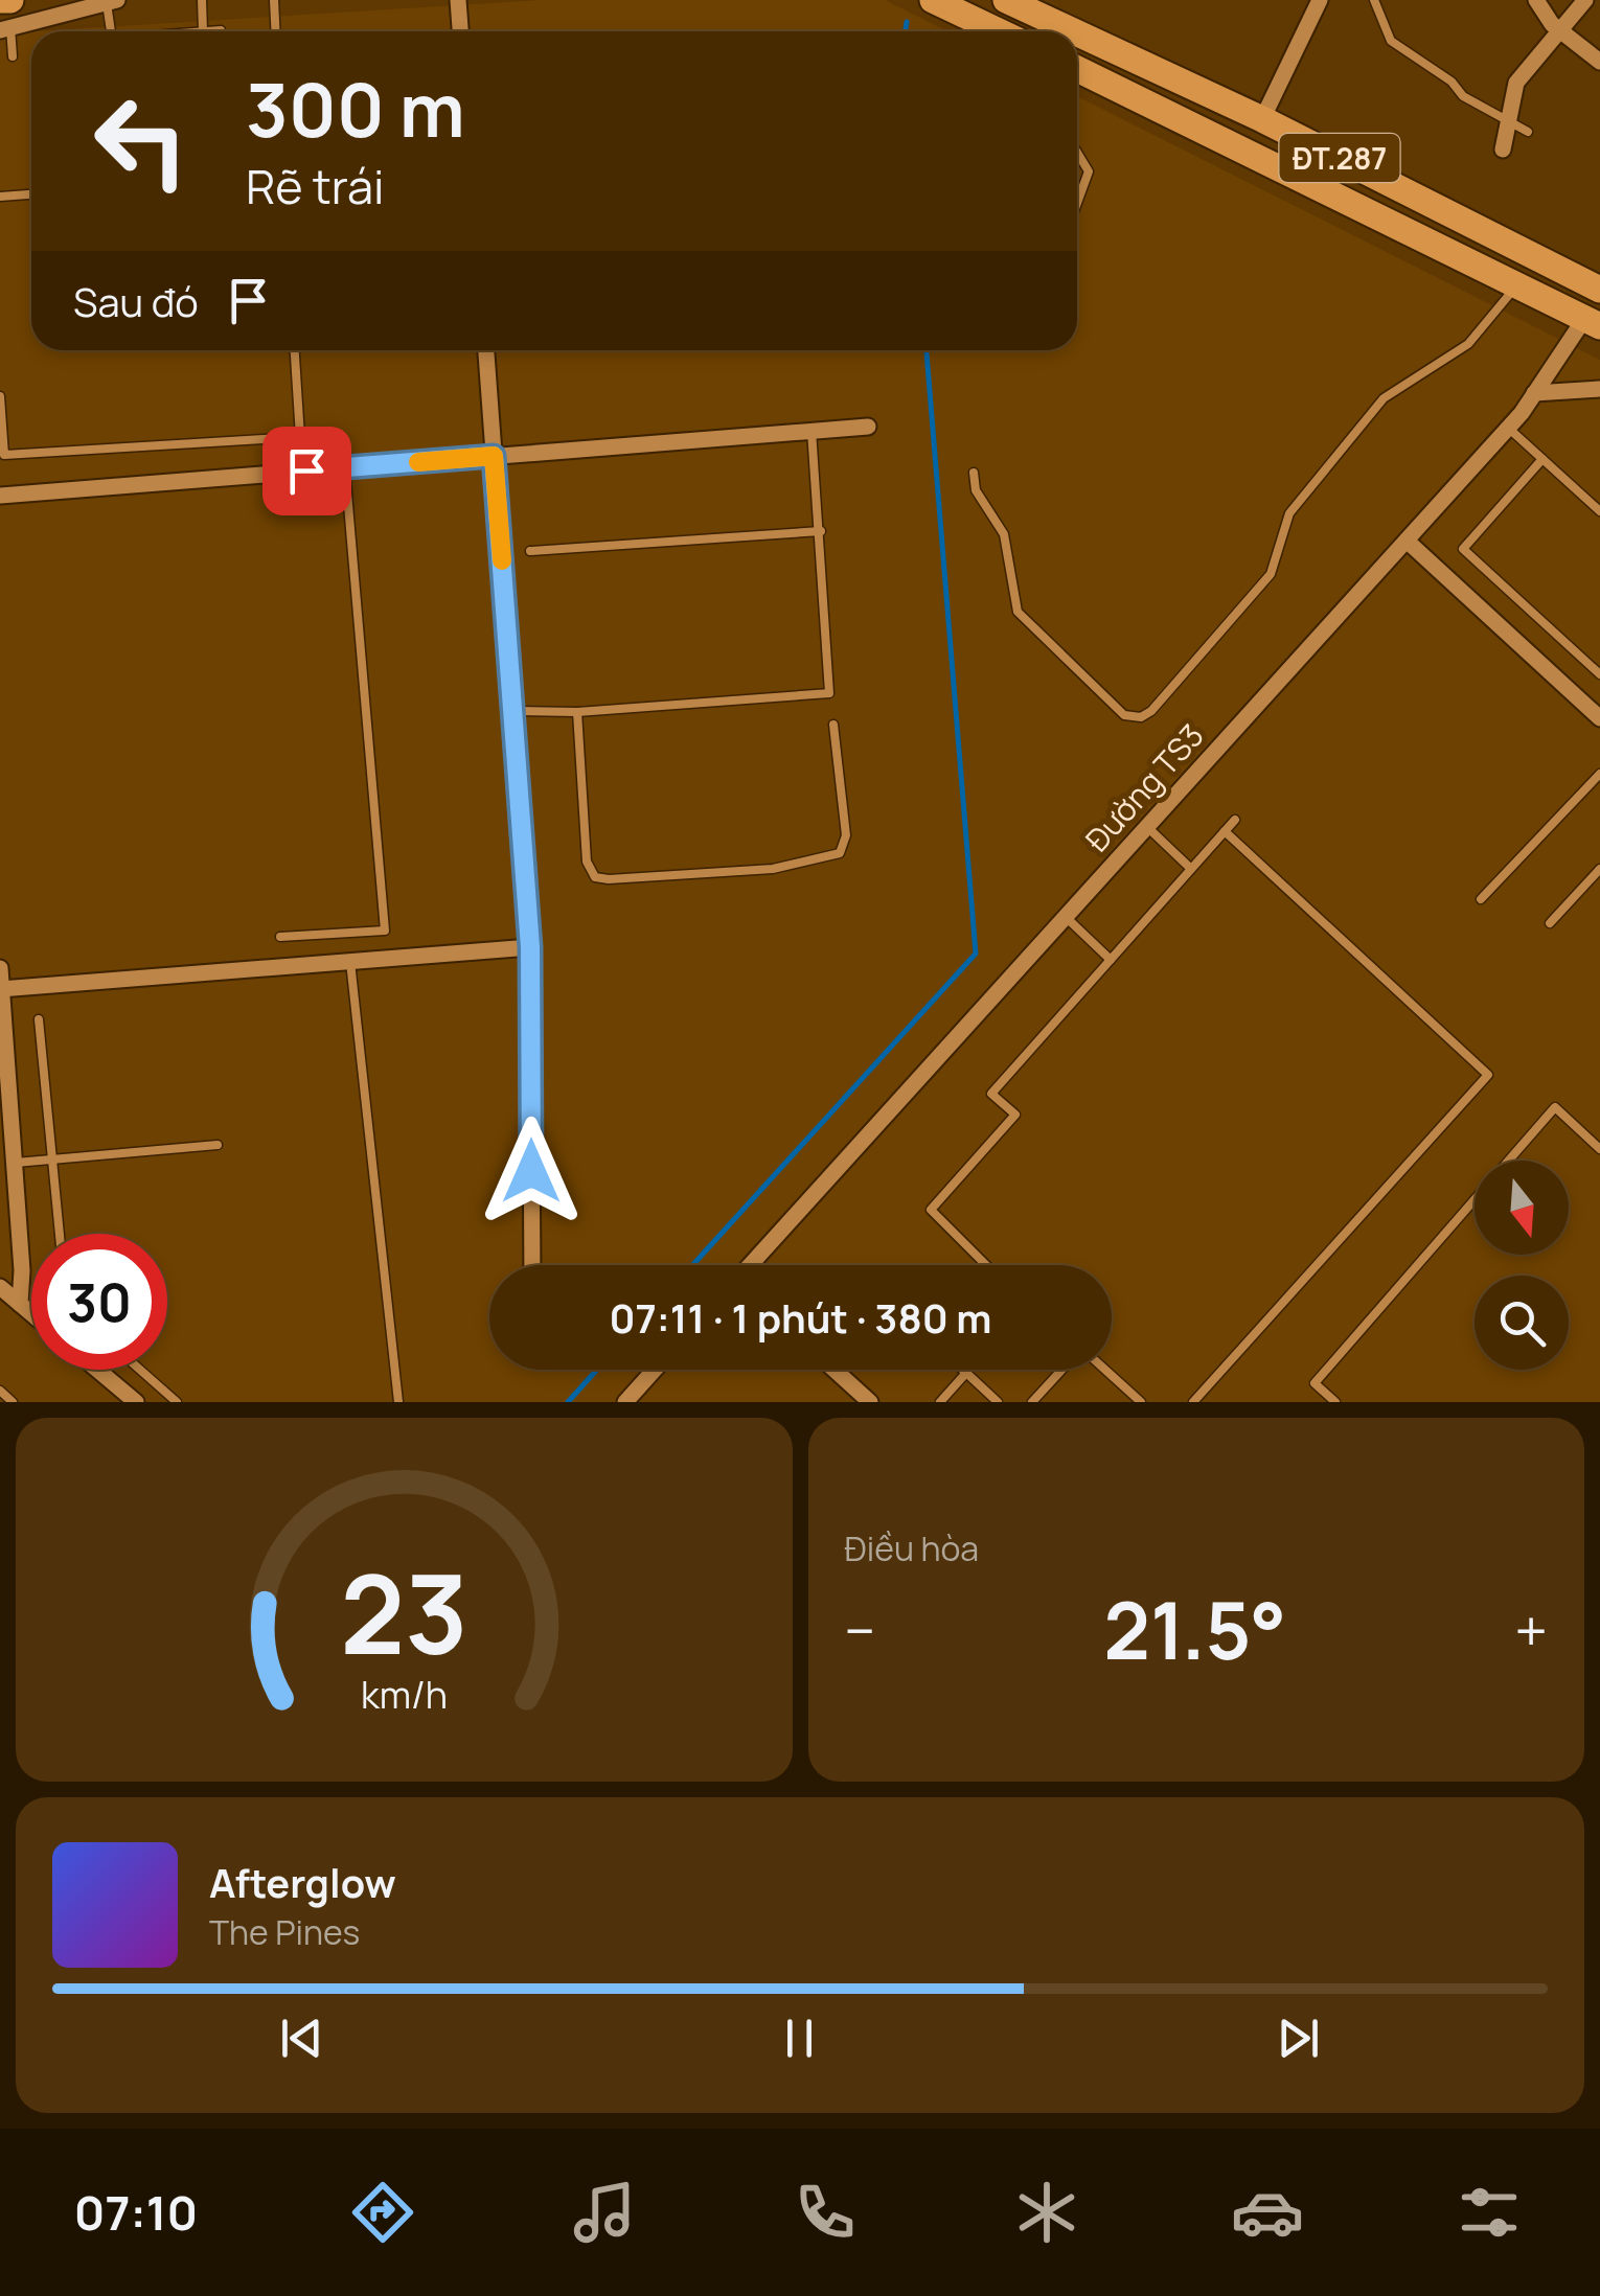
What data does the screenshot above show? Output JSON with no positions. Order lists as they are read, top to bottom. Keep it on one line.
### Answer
{"streets":{"main road":["ĐT.287"],"street":["Đường TS3"]},"crossings":[["ĐT.287","Đường TS3"]],"north":"bottom","page":{"turn":["300 m","Rẽ trái"],"then":"Sau đó","limit":"30","trip":"07:11 · 1 phút · 380 m","tile":"Điều hòa","heat":["−","21.5°","+"],"song":["Afterglow","The Pines"],"tabs":"07:10","gauge":["23","km/h"]}}
